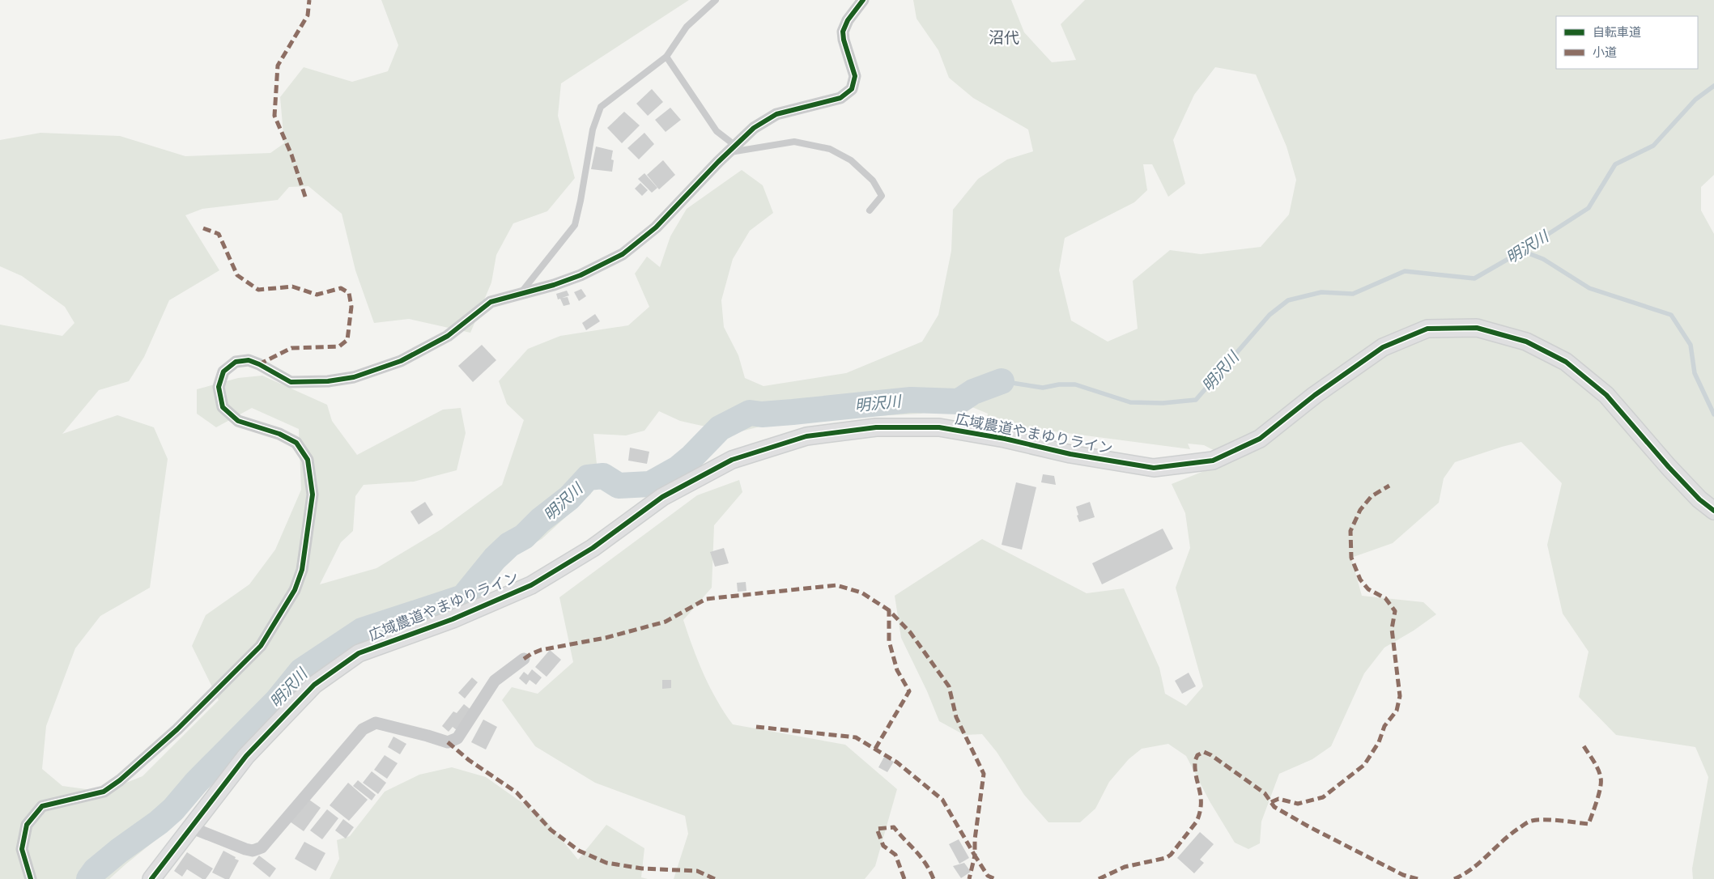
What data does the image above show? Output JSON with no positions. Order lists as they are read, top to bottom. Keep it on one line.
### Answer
{"streets":{"street":["広域農道やまゆりライン"]},"districts":["沼代"],"water":["明沢川"],"legend":["自転車道","小道"]}
